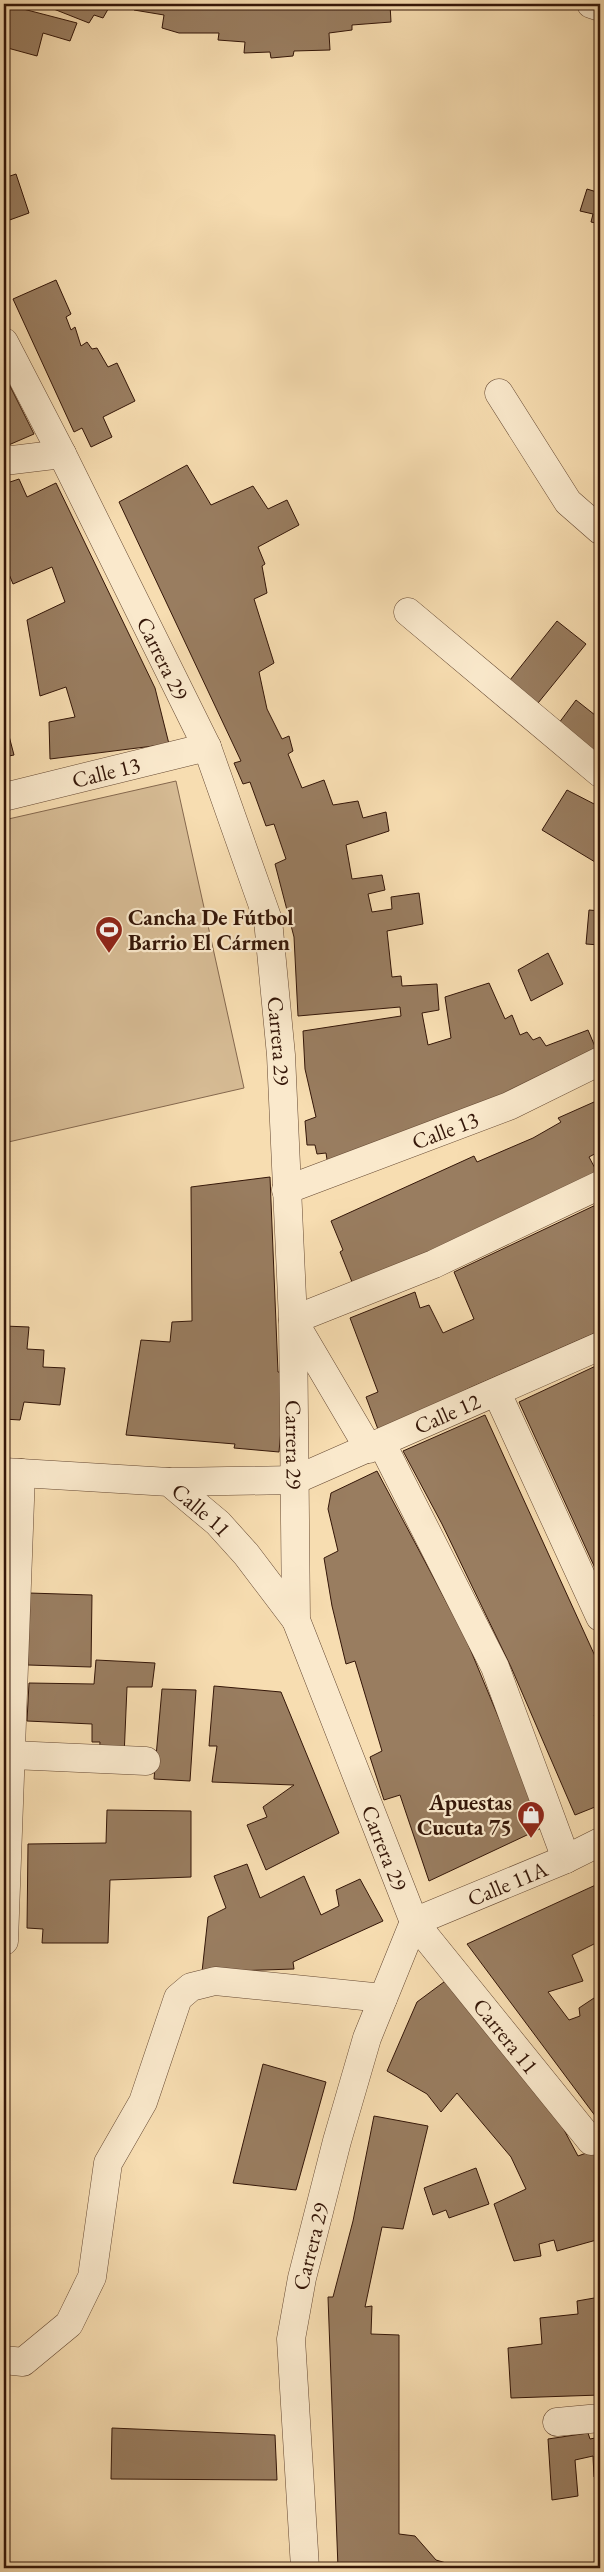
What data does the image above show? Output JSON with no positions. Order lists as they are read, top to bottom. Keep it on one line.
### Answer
{"streets":{"street":["Carrera 29","Calle 13","Calle 12","Calle 11","Calle 11A","Carrera 11"]},"crossings":[["Carrera 29","Calle 13"],["Carrera 29","Calle 12"],["Carrera 29","Calle 11"],["Carrera 29","Calle 11A"],["Carrera 29","Carrera 11"],["Calle 11A","Carrera 11"]],"places":{"sports":["Cancha De Fútbol Barrio El Cármen"],"shop":["Apuestas Cucuta 75"]}}
